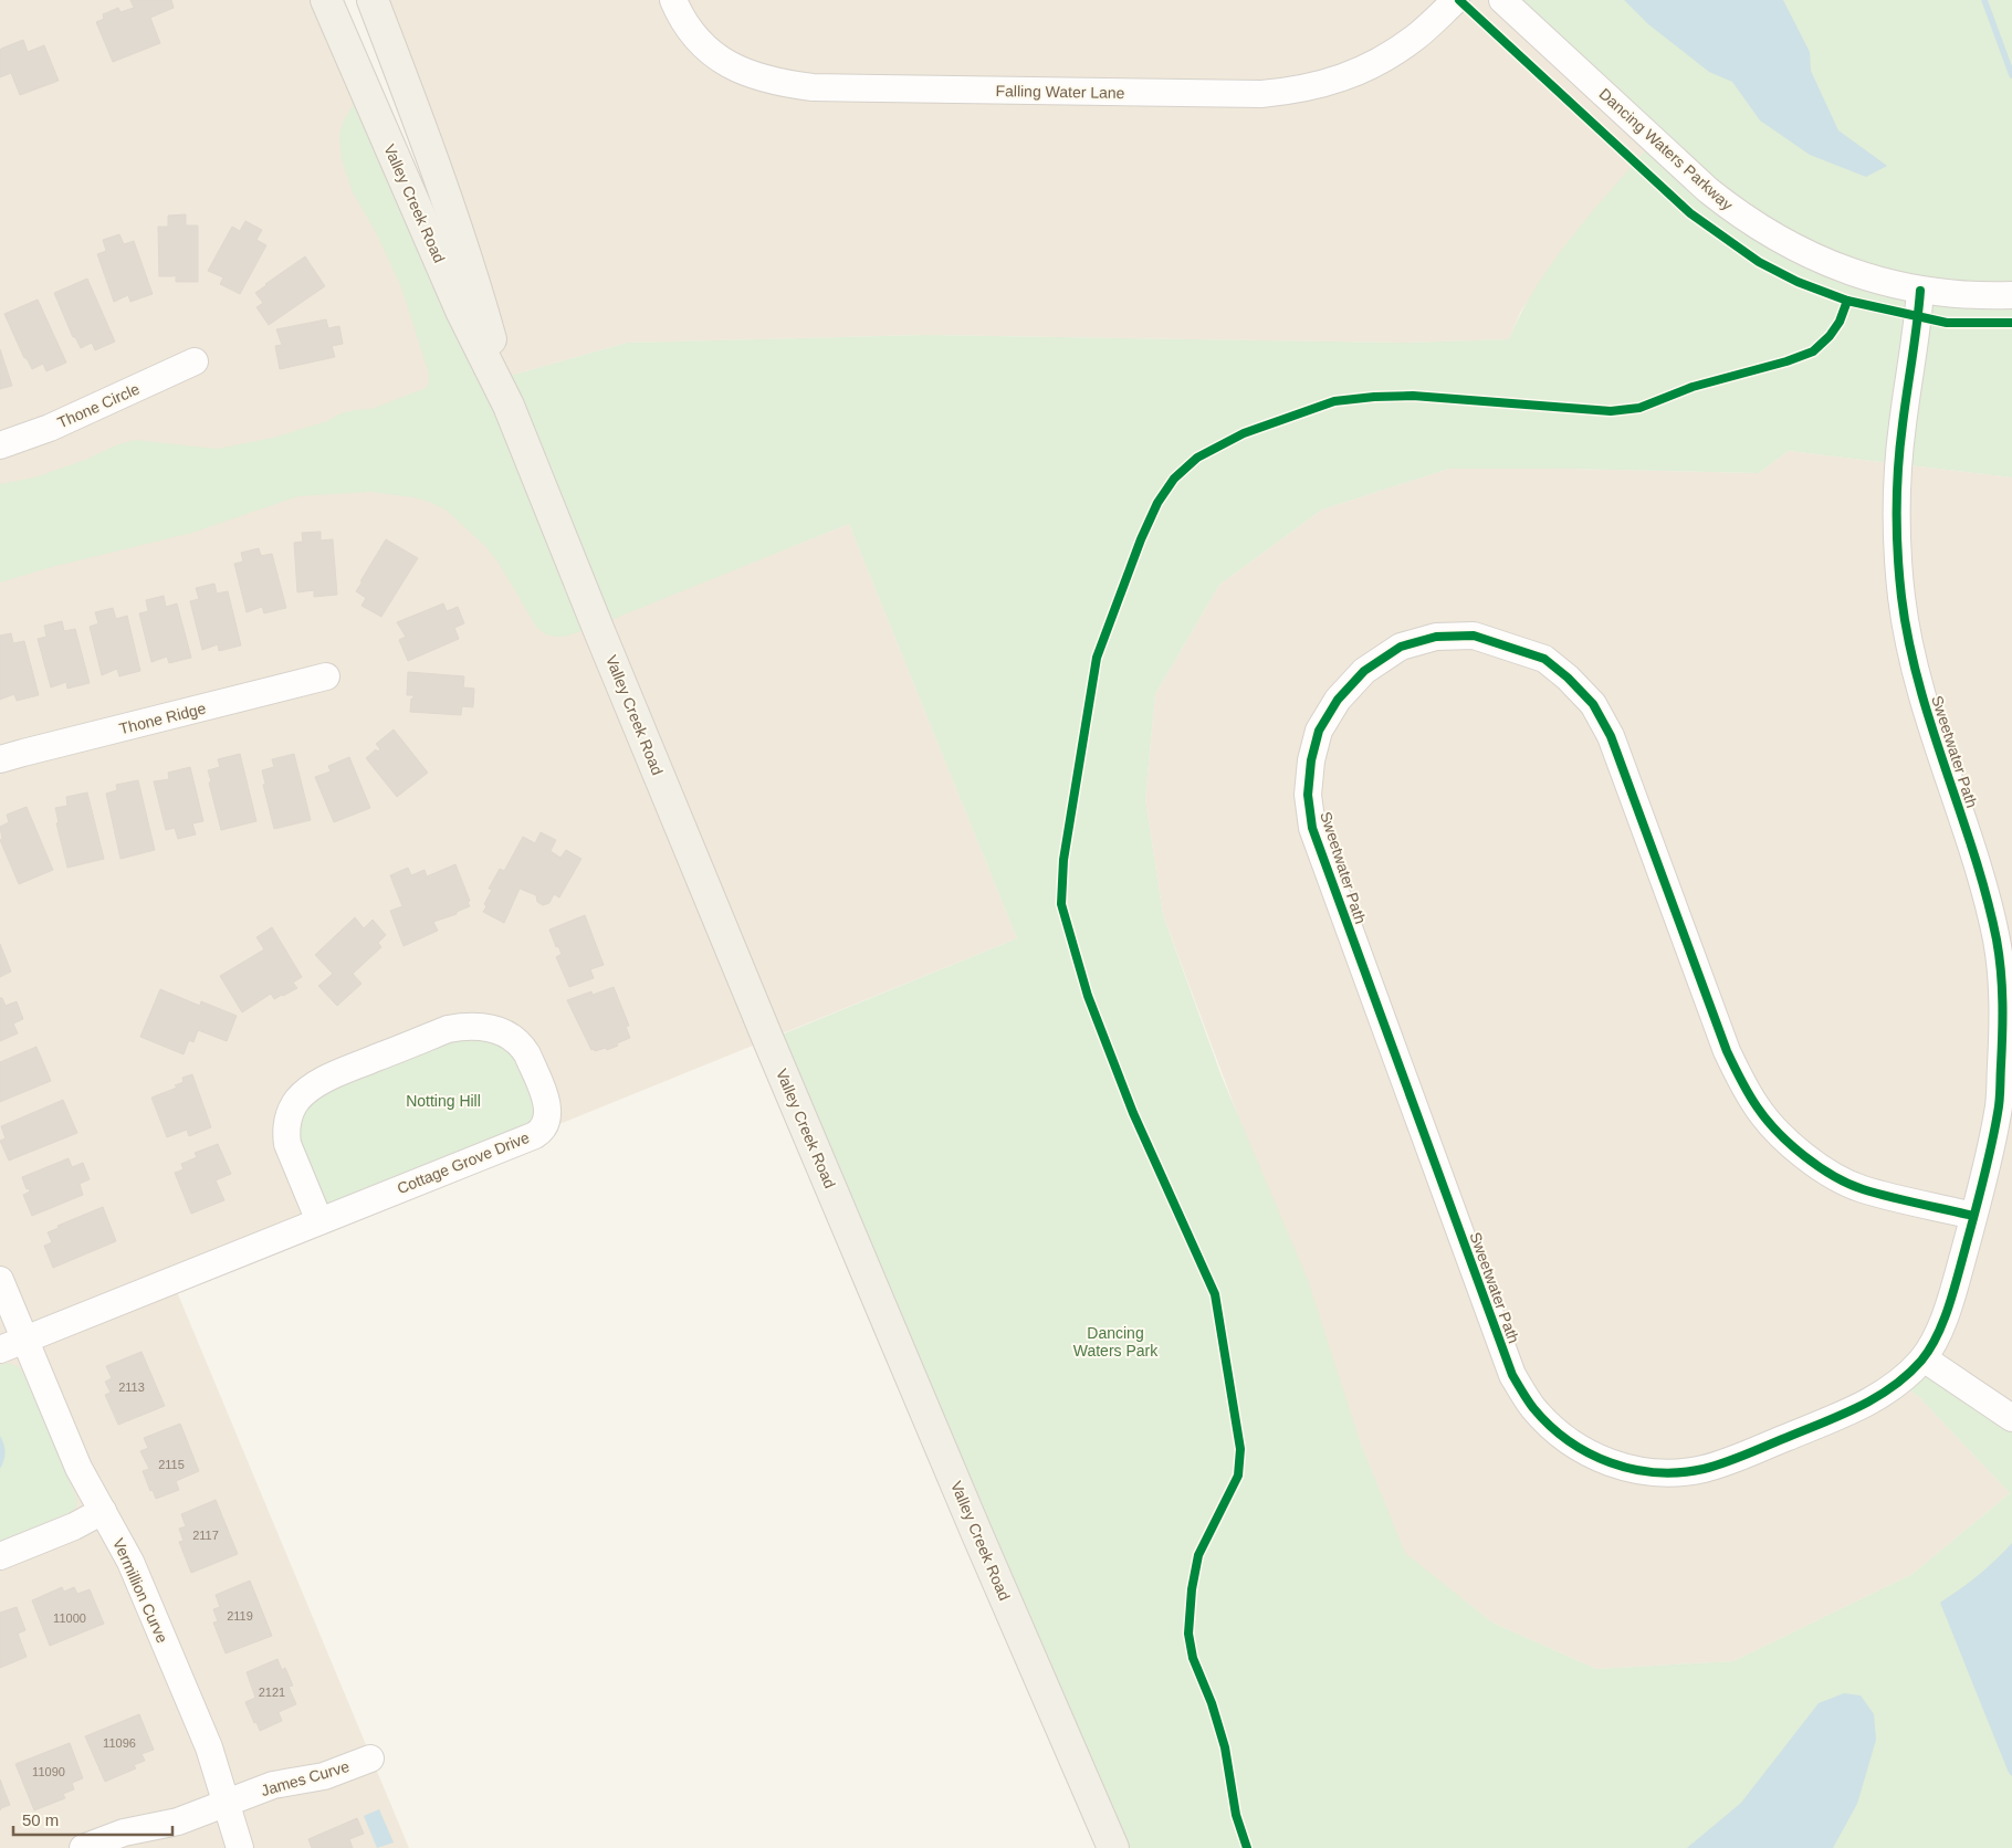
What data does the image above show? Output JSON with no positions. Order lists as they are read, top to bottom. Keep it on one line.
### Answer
{"streets":{"main road":["Valley Creek Road"],"street":["Falling Water Lane","Dancing Waters Parkway","Thone Circle","Thone Ridge","Sweetwater Path","Cottage Grove Drive","Vermillion Curve","James Curve"]},"crossings":[["Dancing Waters Parkway","Sweetwater Path"],["Cottage Grove Drive","Vermillion Curve"],["Vermillion Curve","James Curve"]],"parks":["Notting Hill","Dancing Waters Park"],"house_numbers":["2113","2115","2117","2119","11000","2121","11096","11090"],"scale_bar":"50 m"}
